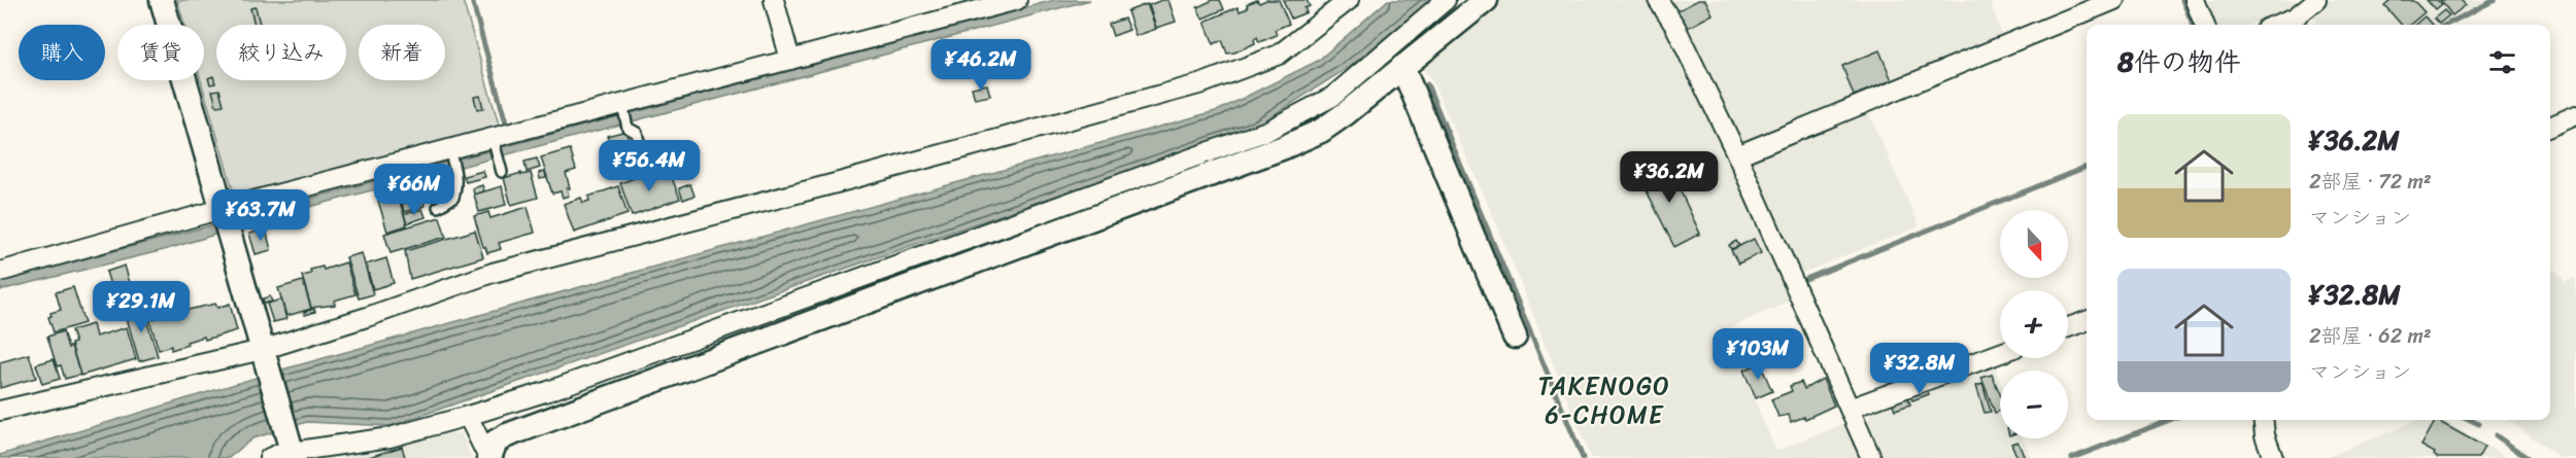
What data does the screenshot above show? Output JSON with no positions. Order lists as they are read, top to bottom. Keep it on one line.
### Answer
{"districts":["TAKENOGO 6-CHOME"],"north":"bottom","page":{"chip":["購入","賃貸","絞り込み","新着"],"heading":"8件の物件","price":["¥46.2M","¥56.4M","¥36.2M","¥66M","¥63.7M","¥29.1M","¥103M","¥32.8M"],"list":[{"name":"¥36.2M","note":"2部屋 · 72 m² · マンション"},{"name":"¥32.8M","note":"2部屋 · 62 m² · マンション"}],"map_buttons":["+","−"]}}
